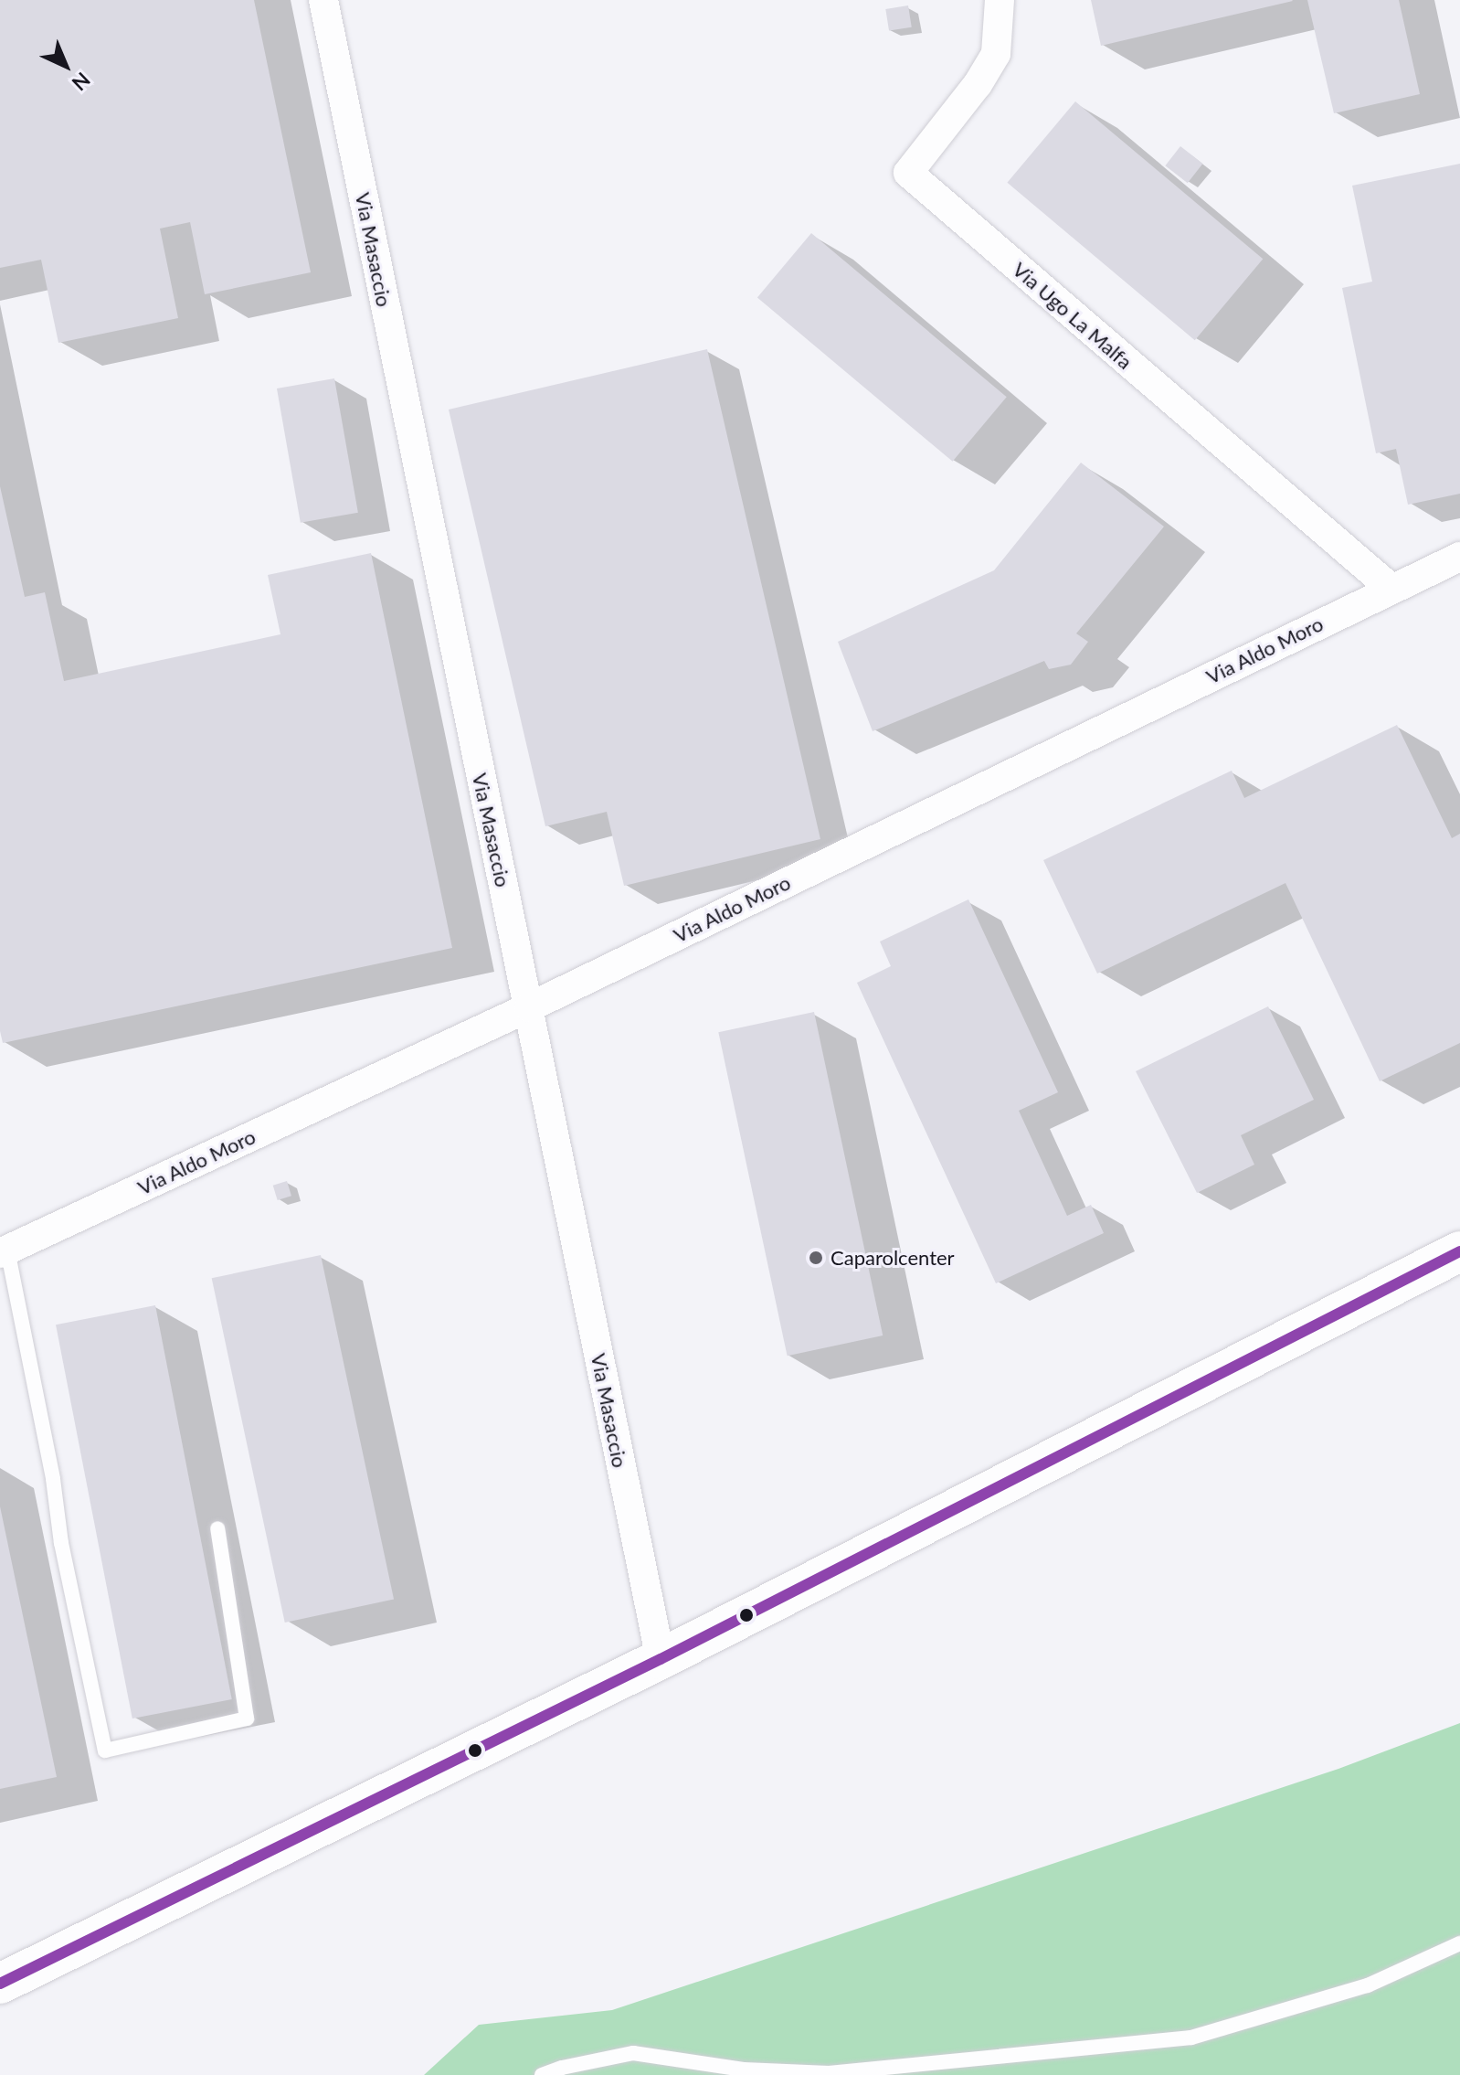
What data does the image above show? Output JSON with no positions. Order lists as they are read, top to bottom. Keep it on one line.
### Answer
{"streets":{"street":["Via Masaccio","Via Ugo La Malfa","Via Aldo Moro"]},"crossings":[["Via Masaccio","Via Aldo Moro"],["Via Ugo La Malfa","Via Aldo Moro"]],"places":["Caparolcenter"],"north":"bottom right"}
